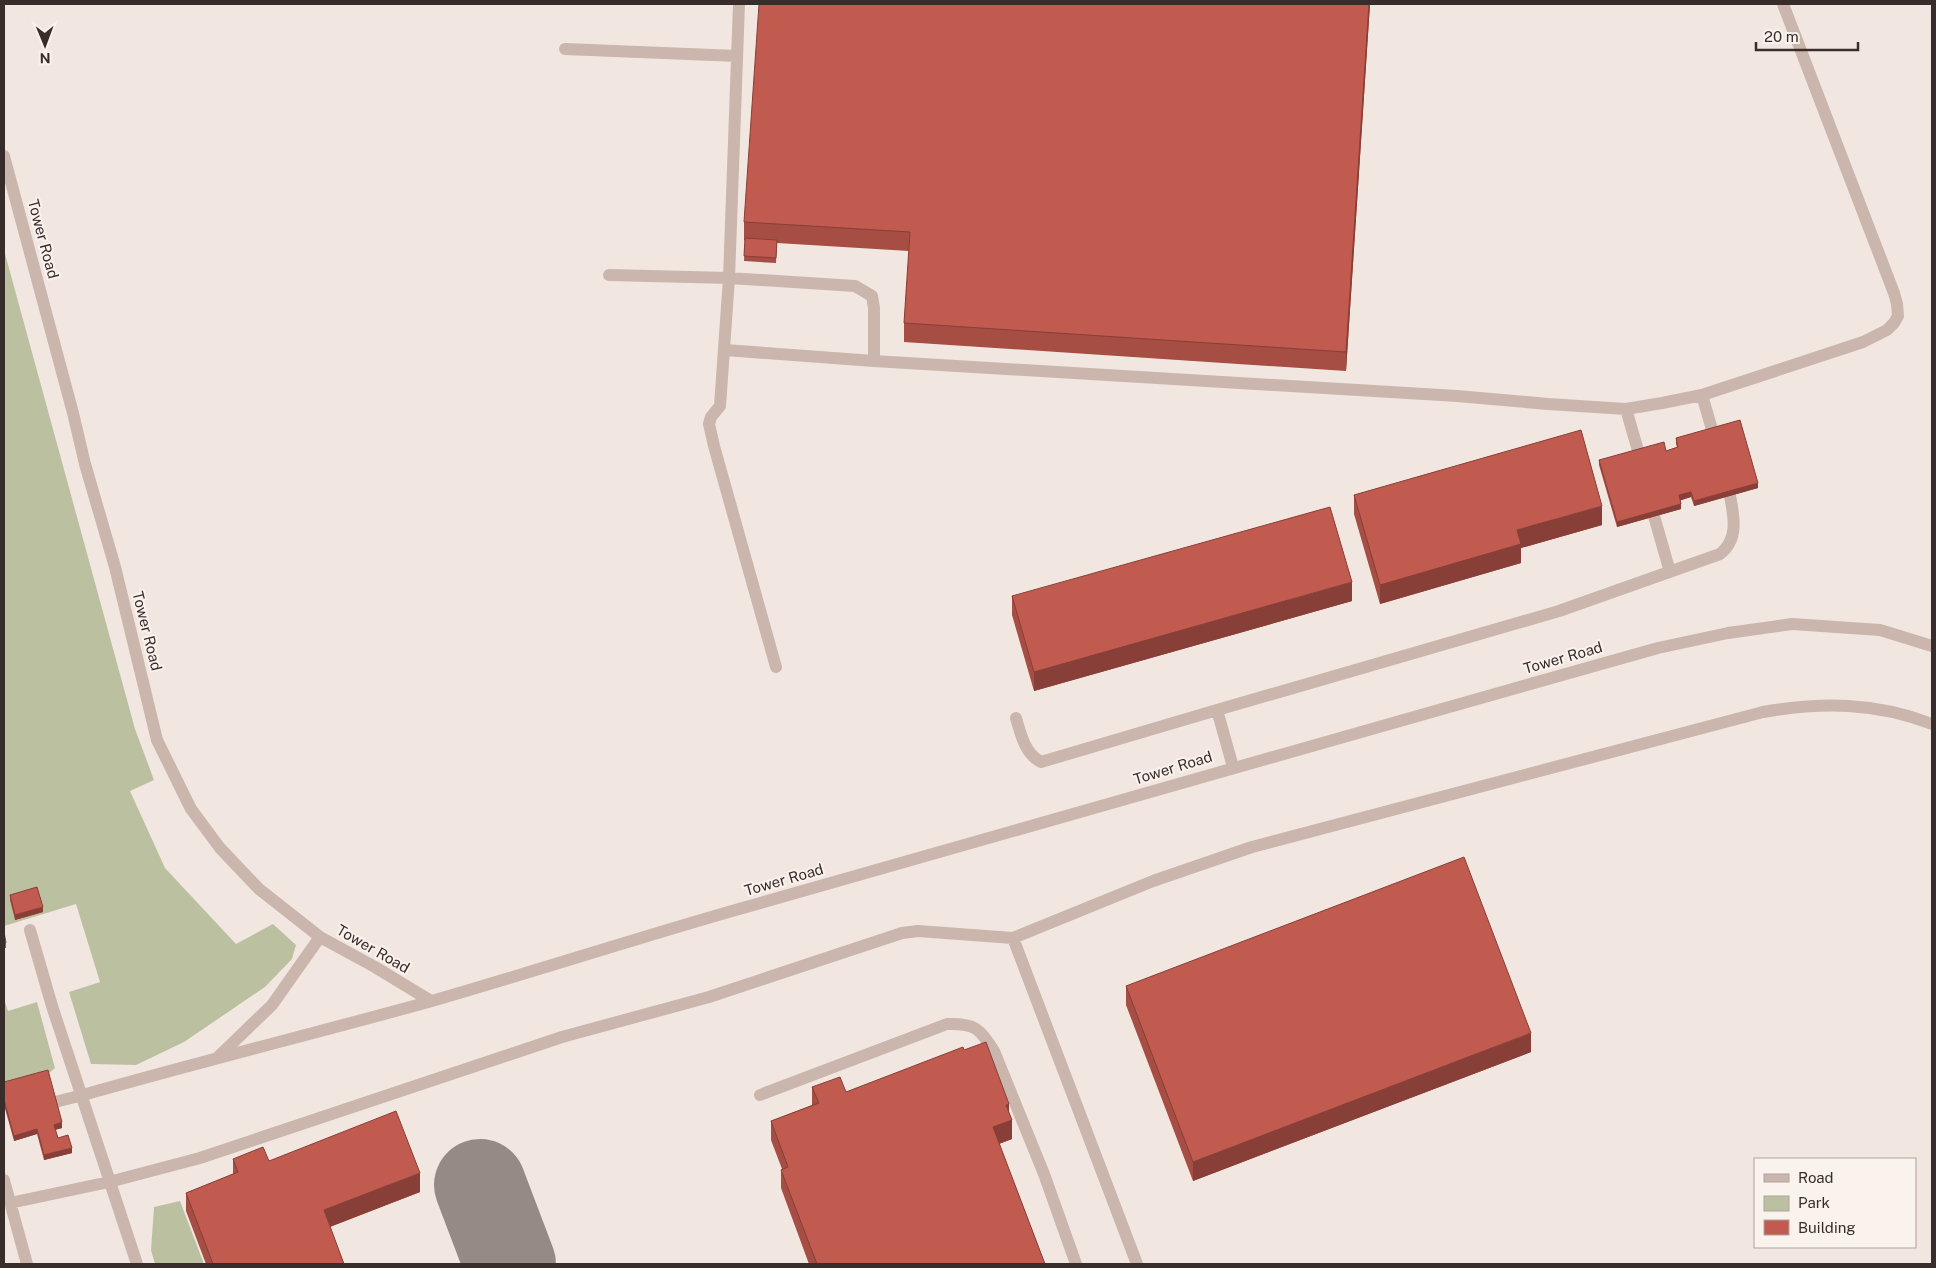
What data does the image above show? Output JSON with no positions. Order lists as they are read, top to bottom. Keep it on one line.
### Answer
{"streets":{"street":["Tower Road"]},"legend":["Road","Park","Building"],"scale_bar":"20 m","north":"bottom"}
